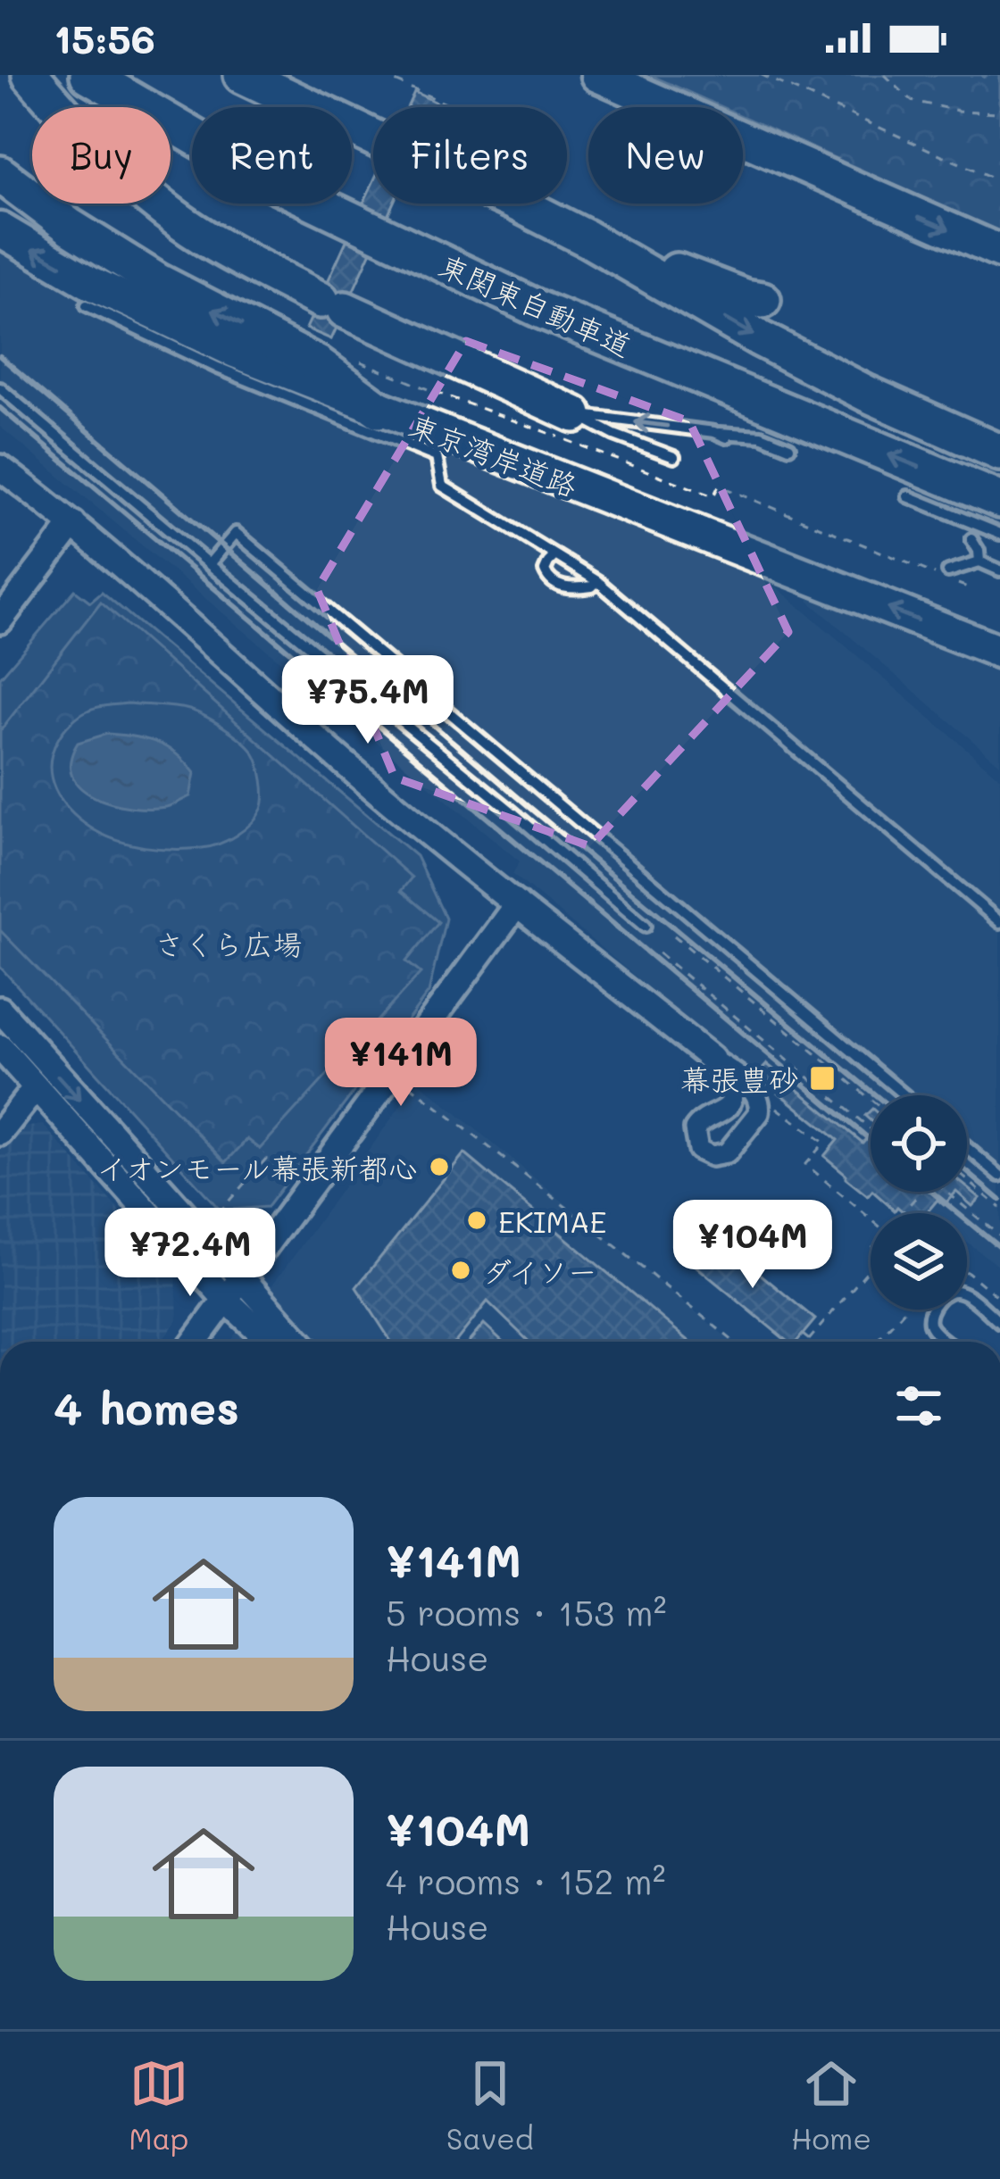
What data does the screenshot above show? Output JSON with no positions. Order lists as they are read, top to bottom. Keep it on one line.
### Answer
{"streets":{"highway":["東関東自動車道","東京湾岸道路"]},"parks":["さくら広場"],"places":{"transit":["幕張豊砂"],"other":["イオンモール幕張新都心","EKIMAE","ダイソー"]},"page":{"status":"15:56","chip":["Buy","Rent","Filters","New"],"price":["¥75.4M","¥141M","¥104M","¥72.4M"],"heading":"4 homes","list":[{"name":"¥141M","note":"5 rooms · 153 m² · House"},{"name":"¥104M","note":"4 rooms · 152 m² · House"}],"tabs":["Map","Saved","Home"]}}
